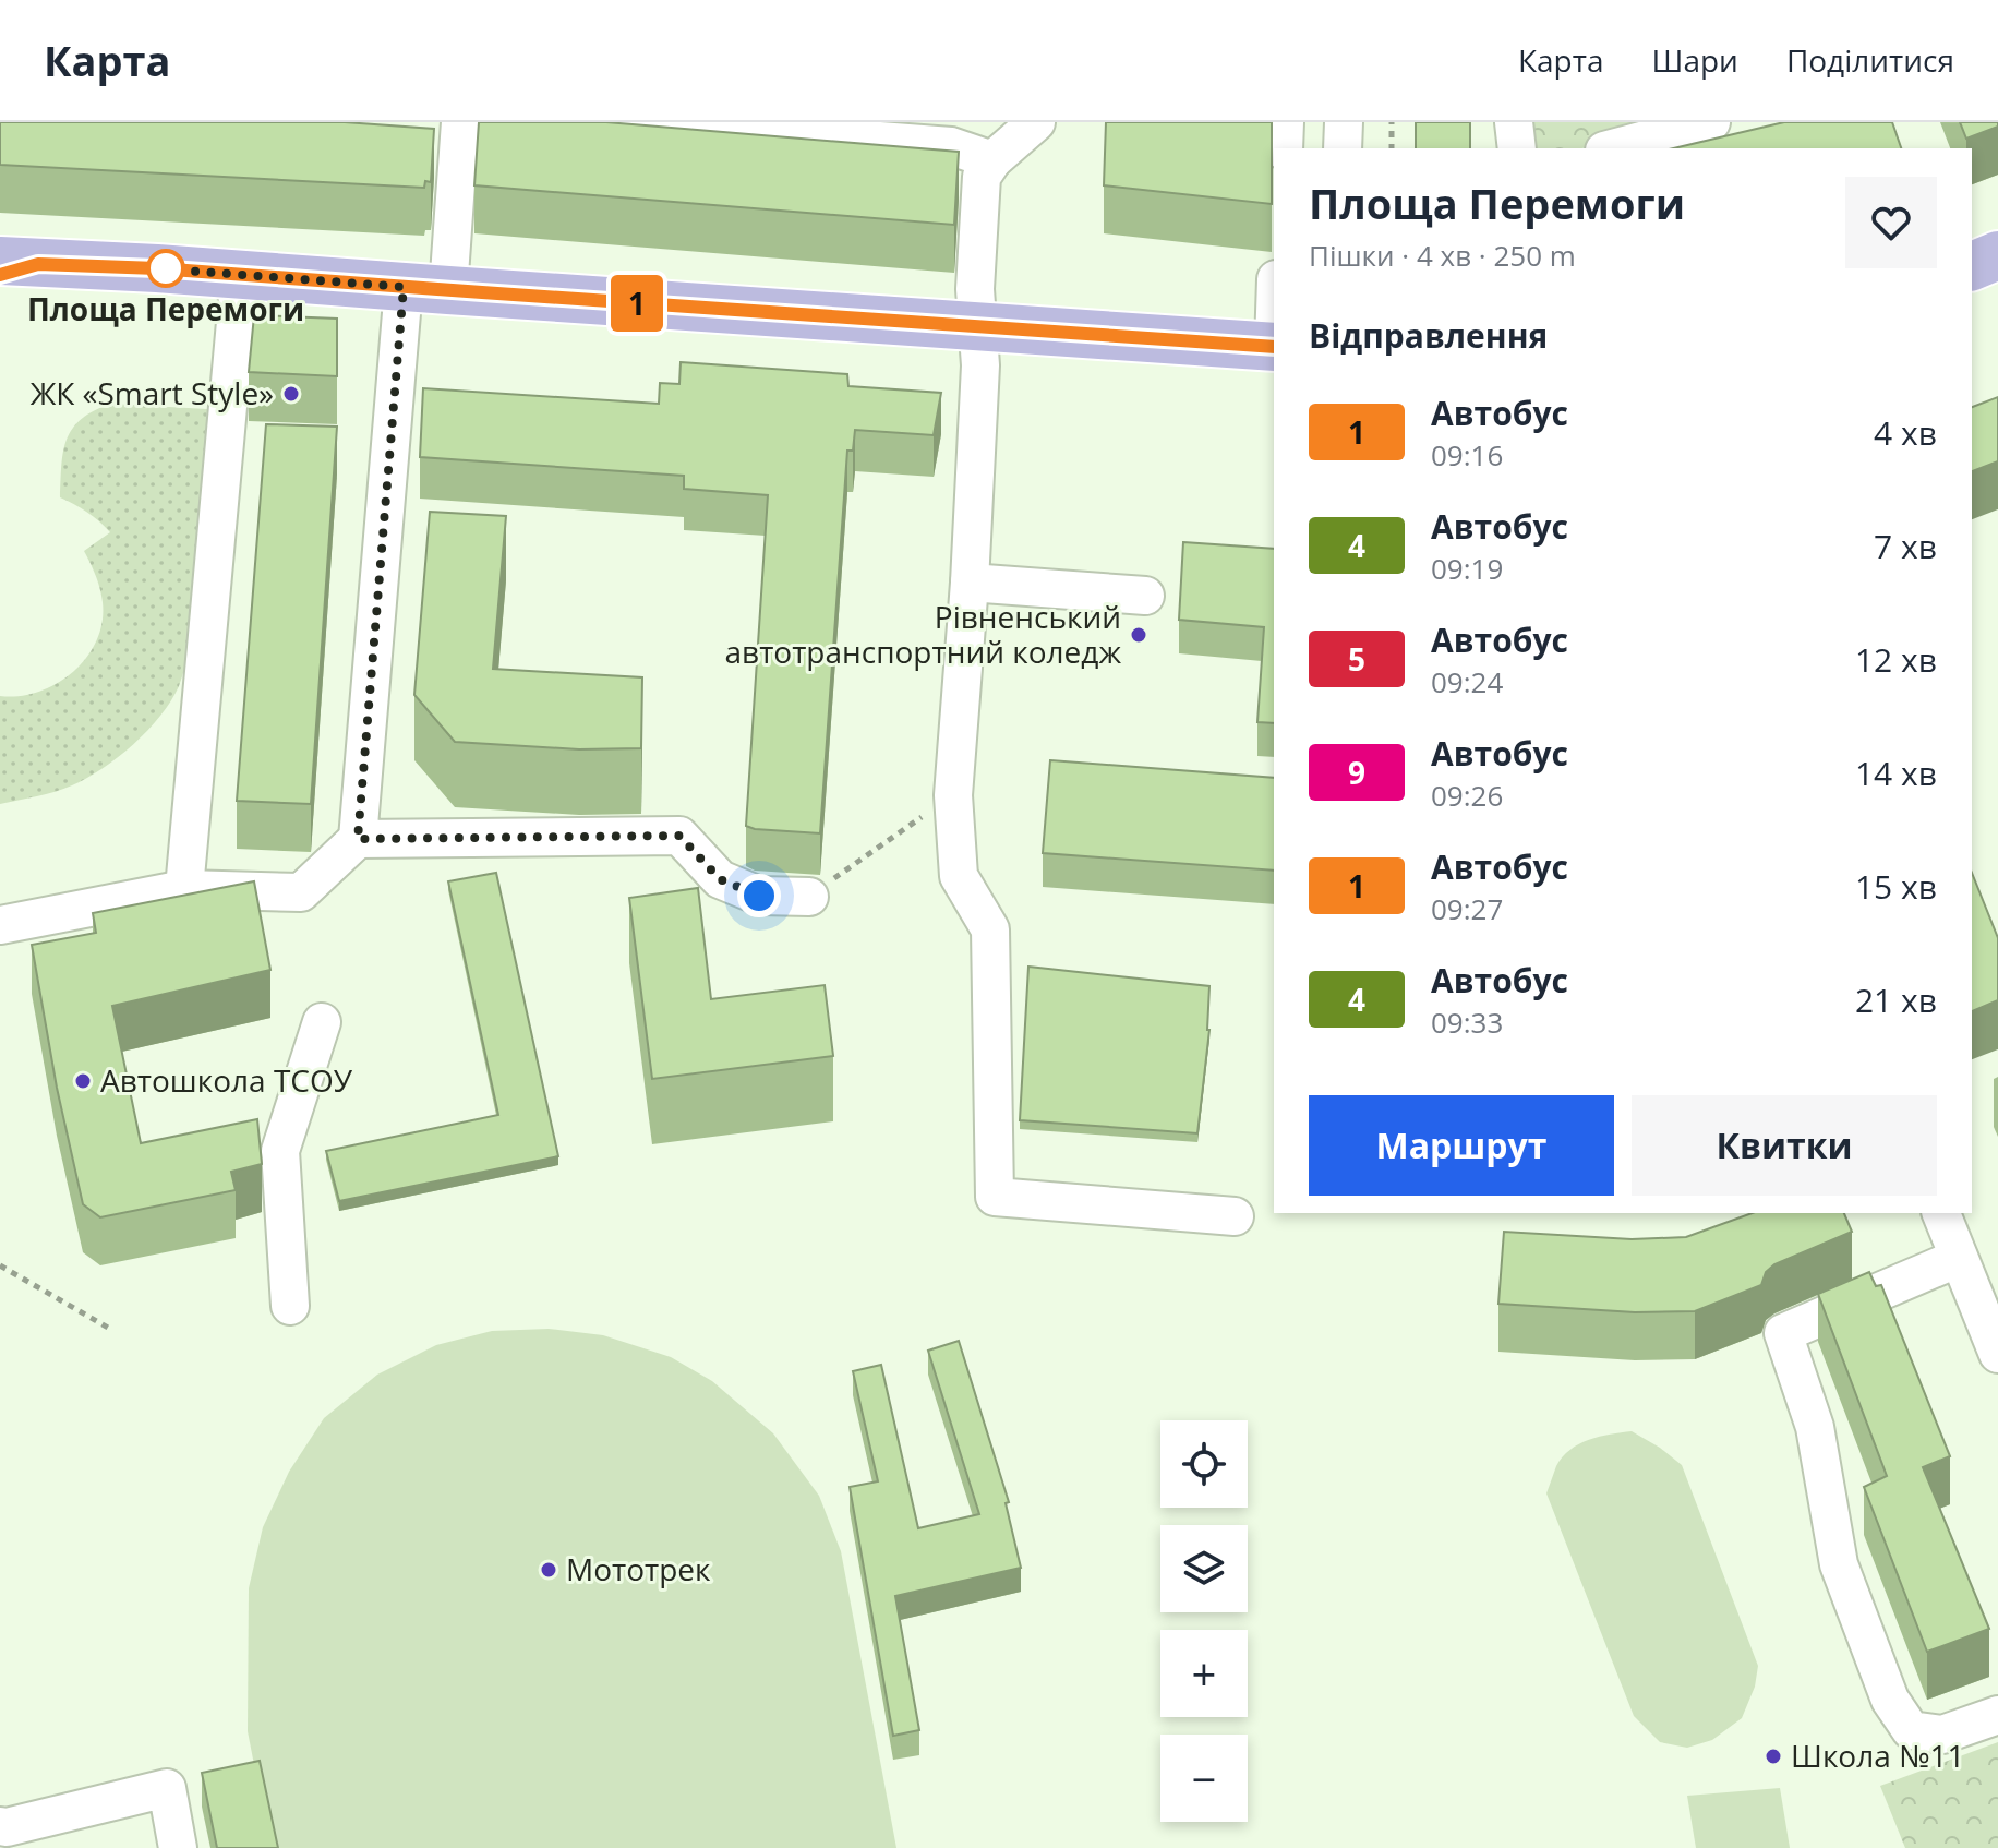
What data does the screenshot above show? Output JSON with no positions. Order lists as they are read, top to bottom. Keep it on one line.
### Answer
{"places":["Площа Перемоги","ЖК «Smart Style»","Рівненський автотранспортний коледж","Автошкола ТСОУ","Мототрек","Школа №11"],"lines":["bus line 1"],"page":{"header":"Карта","nav":["Карта","Шари","Поділитися"],"on_map":"1","heading":[["Площа Перемоги","Пішки · 4 хв · 250 m"],"Відправлення"],"list":[{"mark":"1","name":"Автобус","note":"09:16","value":"4 хв"},{"mark":"4","name":"Автобус","note":"09:19","value":"7 хв"},{"mark":"5","name":"Автобус","note":"09:24","value":"12 хв"},{"mark":"9","name":"Автобус","note":"09:26","value":"14 хв"},{"mark":"1","name":"Автобус","note":"09:27","value":"15 хв"},{"mark":"4","name":"Автобус","note":"09:33","value":"21 хв"}],"buttons":["Маршрут","Квитки"],"map_buttons":["+","−"]}}
